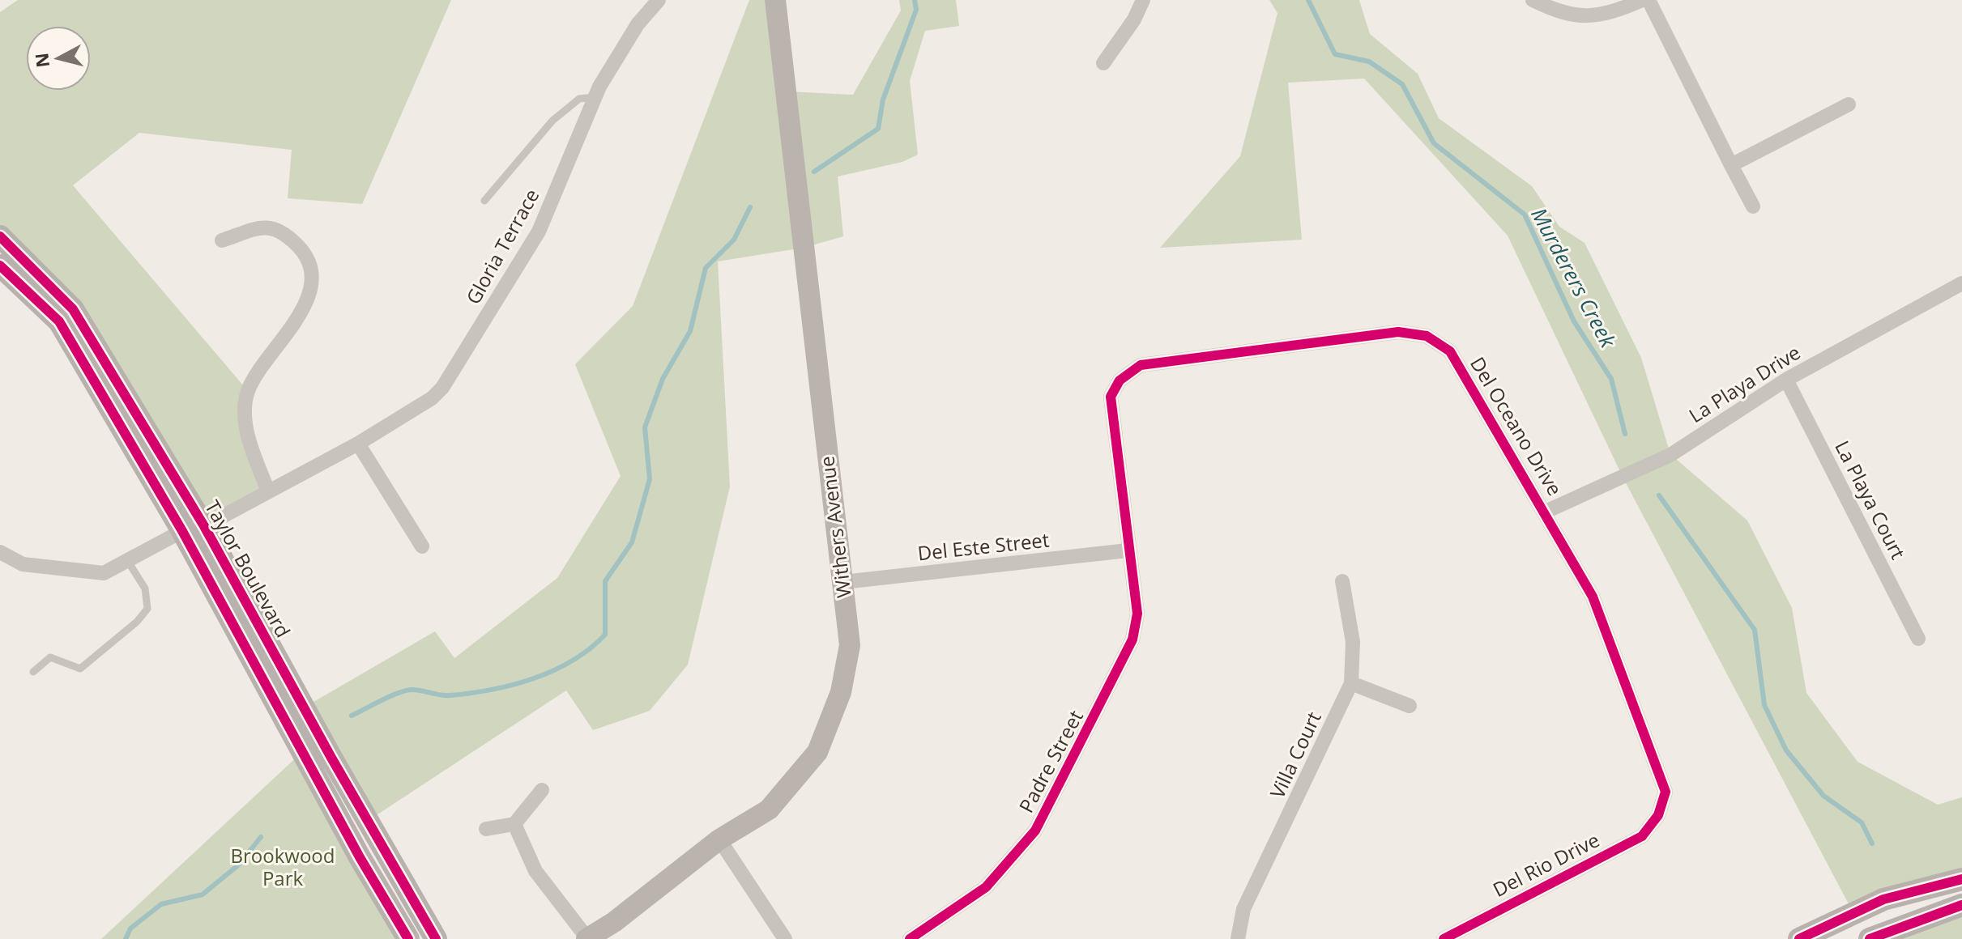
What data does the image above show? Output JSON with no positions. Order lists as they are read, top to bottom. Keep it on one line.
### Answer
{"streets":{"main road":["Taylor Boulevard"],"street":["Gloria Terrace","La Playa Drive","Del Oceano Drive","La Playa Court","Withers Avenue","Del Este Street","Villa Court","Padre Street","Del Rio Drive"]},"crossings":[["Gloria Terrace","Taylor Boulevard"],["La Playa Drive","Del Oceano Drive"],["La Playa Drive","La Playa Court"],["Del Oceano Drive","Del Este Street"],["Del Oceano Drive","Padre Street"],["Del Oceano Drive","Del Rio Drive"],["Withers Avenue","Del Este Street"],["Del Este Street","Padre Street"]],"water":["Murderers Creek"],"parks":["Brookwood Park"],"north":"left"}
